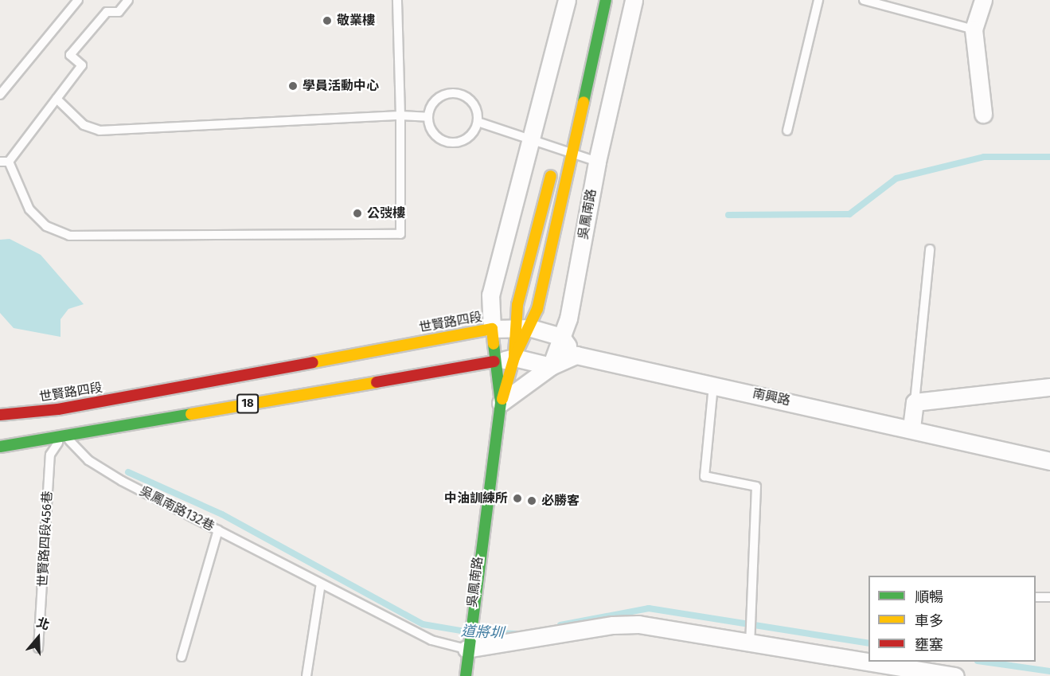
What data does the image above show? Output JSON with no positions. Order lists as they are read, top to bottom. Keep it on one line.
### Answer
{"streets":{"main road":["吳鳳南路","世賢路四段","18"],"street":["南興路"],"lane":["吳鳳南路132巷","世賢路四段456巷"]},"crossings":[["吳鳳南路","世賢路四段"],["吳鳳南路","吳鳳南路132巷"],["世賢路四段","吳鳳南路132巷"],["世賢路四段","世賢路四段456巷"],["吳鳳南路132巷","世賢路四段456巷"]],"water":["道將圳"],"places":["敬業樓","學員活動中心","公弢樓","中油訓練所","必勝客"],"legend":["順暢","車多","壅塞"],"north":"top"}
